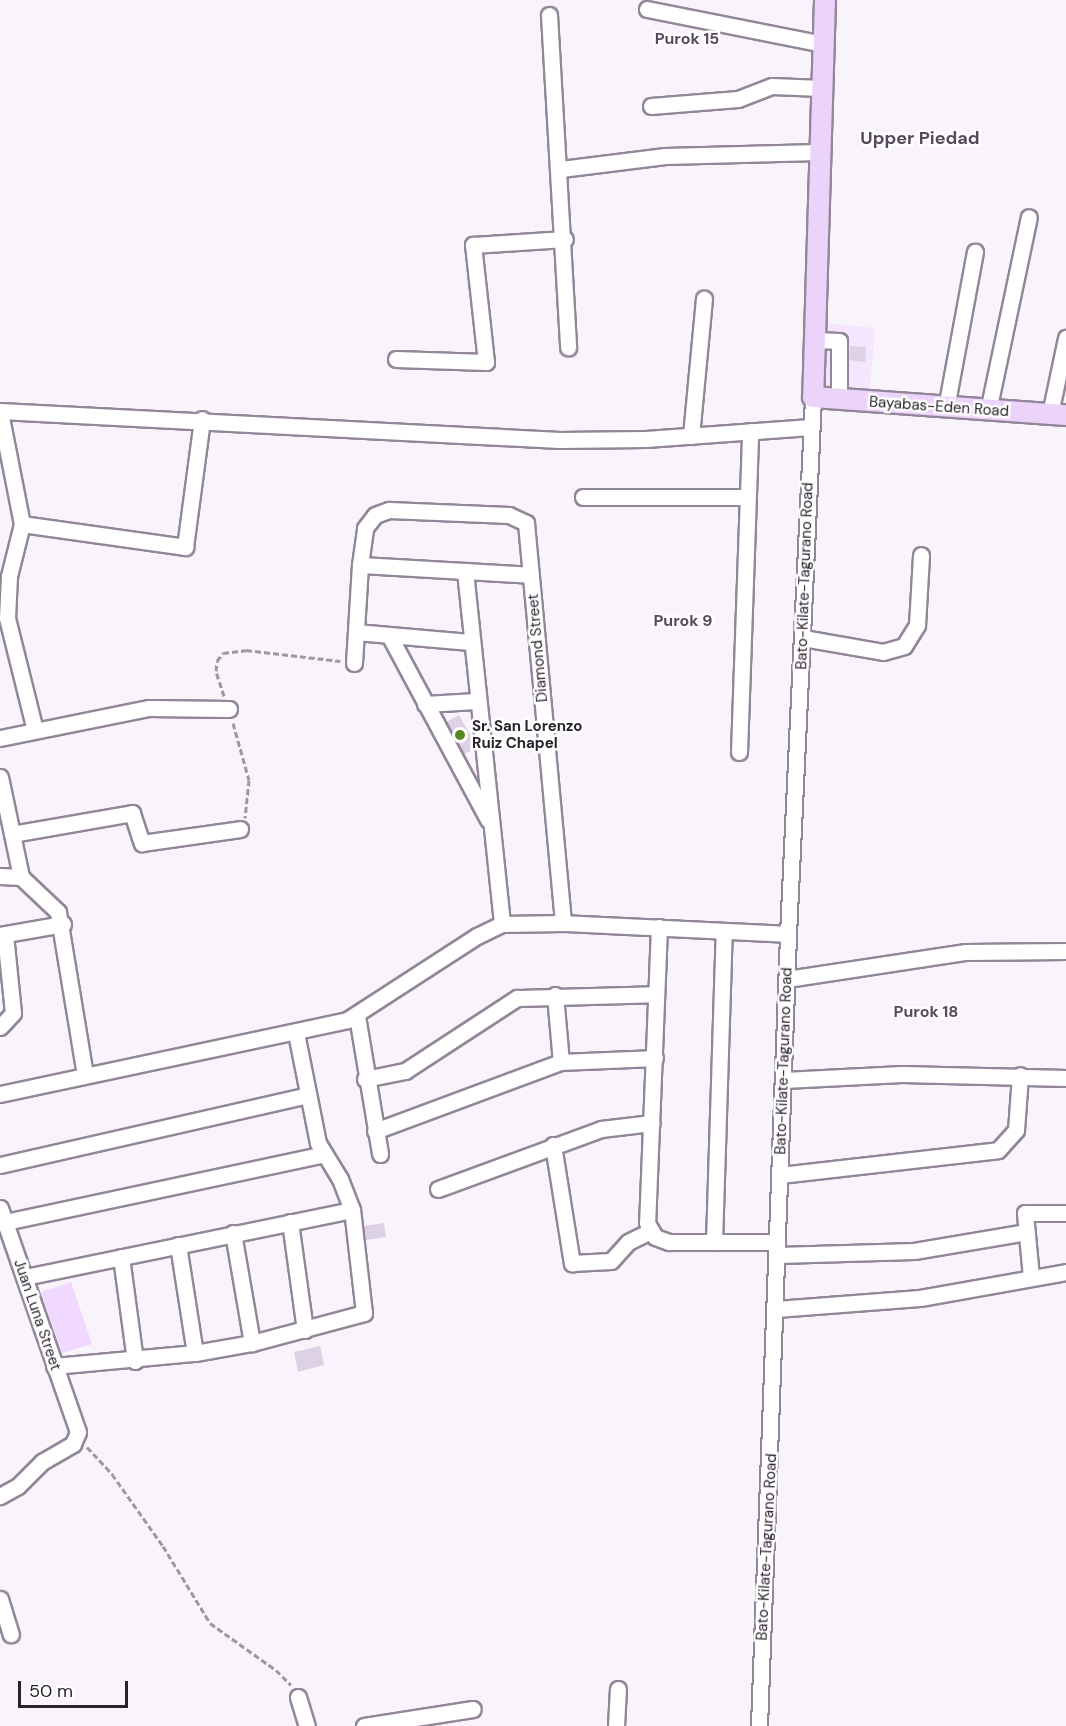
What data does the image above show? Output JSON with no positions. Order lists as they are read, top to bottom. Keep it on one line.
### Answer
{"streets":{"main road":["Bayabas-Eden Road"],"street":["Bato-Kilate-Tagurano Road","Diamond Street","Juan Luna Street"]},"crossings":[["Bayabas-Eden Road","Bato-Kilate-Tagurano Road"]],"districts":["Purok 15","Upper Piedad","Purok 9","Purok 18"],"places":["Sr. San Lorenzo Ruiz Chapel"],"scale_bar":"50 m"}
